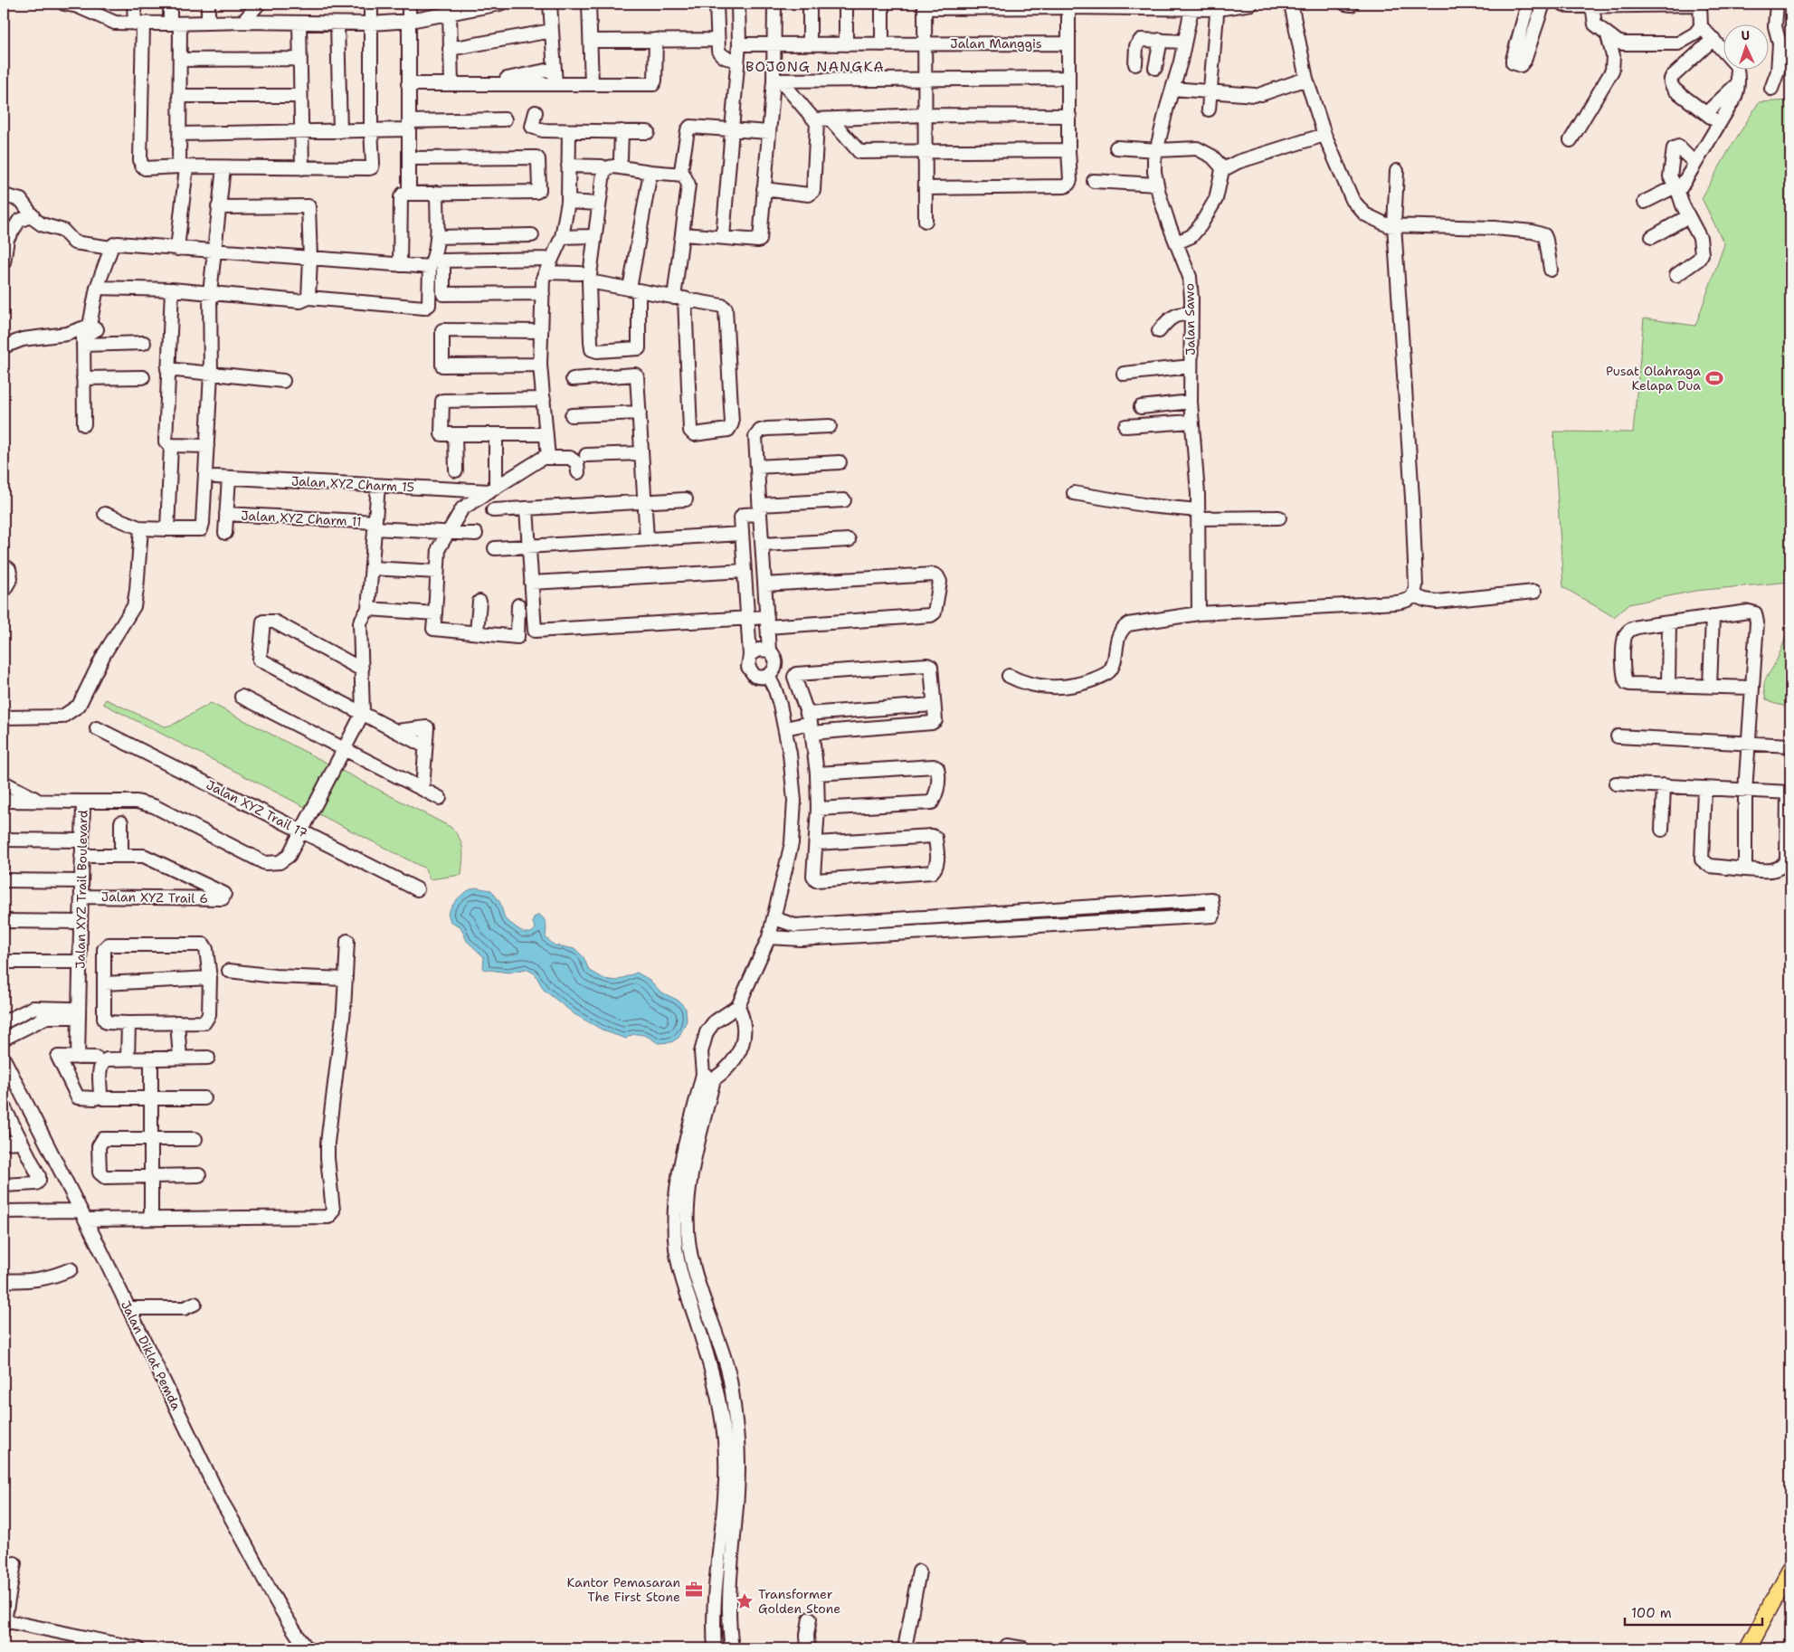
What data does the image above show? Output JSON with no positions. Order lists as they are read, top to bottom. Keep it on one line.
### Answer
{"streets":{"street":["Jalan Manggis","Jalan Sawo","Jalan XYZ Charm 15","Jalan XYZ Charm 11","Jalan XYZ Trail 17","Jalan XYZ Trail Boulevard","Jalan XYZ Trail 6","Jalan Diklat Pemda"]},"crossings":[["Jalan XYZ Charm 15","Jalan XYZ Charm 11"],["Jalan XYZ Trail 17","Jalan XYZ Trail Boulevard"],["Jalan XYZ Trail Boulevard","Jalan XYZ Trail 6"]],"districts":["BOJONG NANGKA"],"places":{"sports":["Pusat Olahraga Kelapa Dua"],"office":["Kantor Pemasaran The First Stone"],"place":["Transformer Golden Stone"]},"scale_bar":"100 m","north":"top"}
